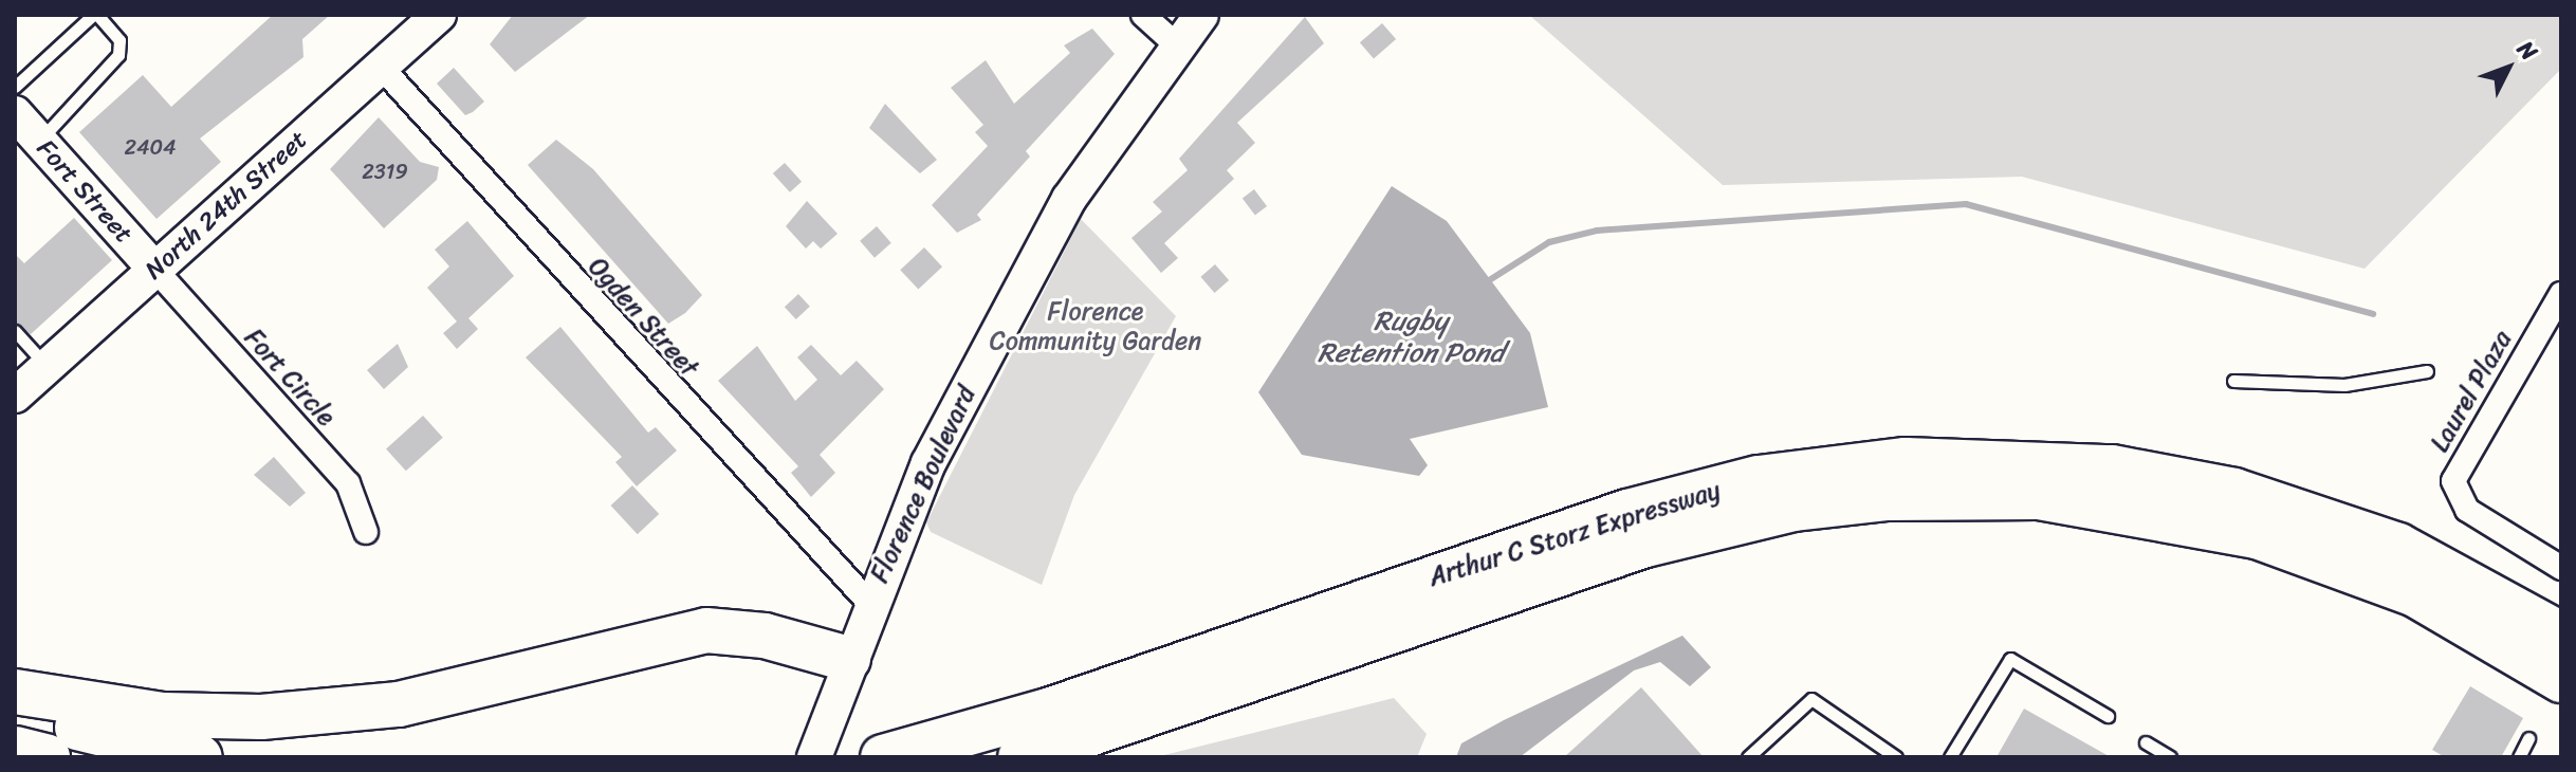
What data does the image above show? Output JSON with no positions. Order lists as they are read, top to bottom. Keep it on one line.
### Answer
{"streets":{"highway":["Arthur C Storz Expressway"],"street":["Fort Street","North 24th Street","Ogden Street","Fort Circle","Laurel Plaza","Florence Boulevard"]},"crossings":[["Fort Street","North 24th Street"],["Fort Street","Fort Circle"],["North 24th Street","Ogden Street"],["North 24th Street","Fort Circle"],["Ogden Street","Florence Boulevard"]],"water":["Rugby Retention Pond"],"parks":["Florence Community Garden"],"house_numbers":["2404","2319"],"north":"top right"}
